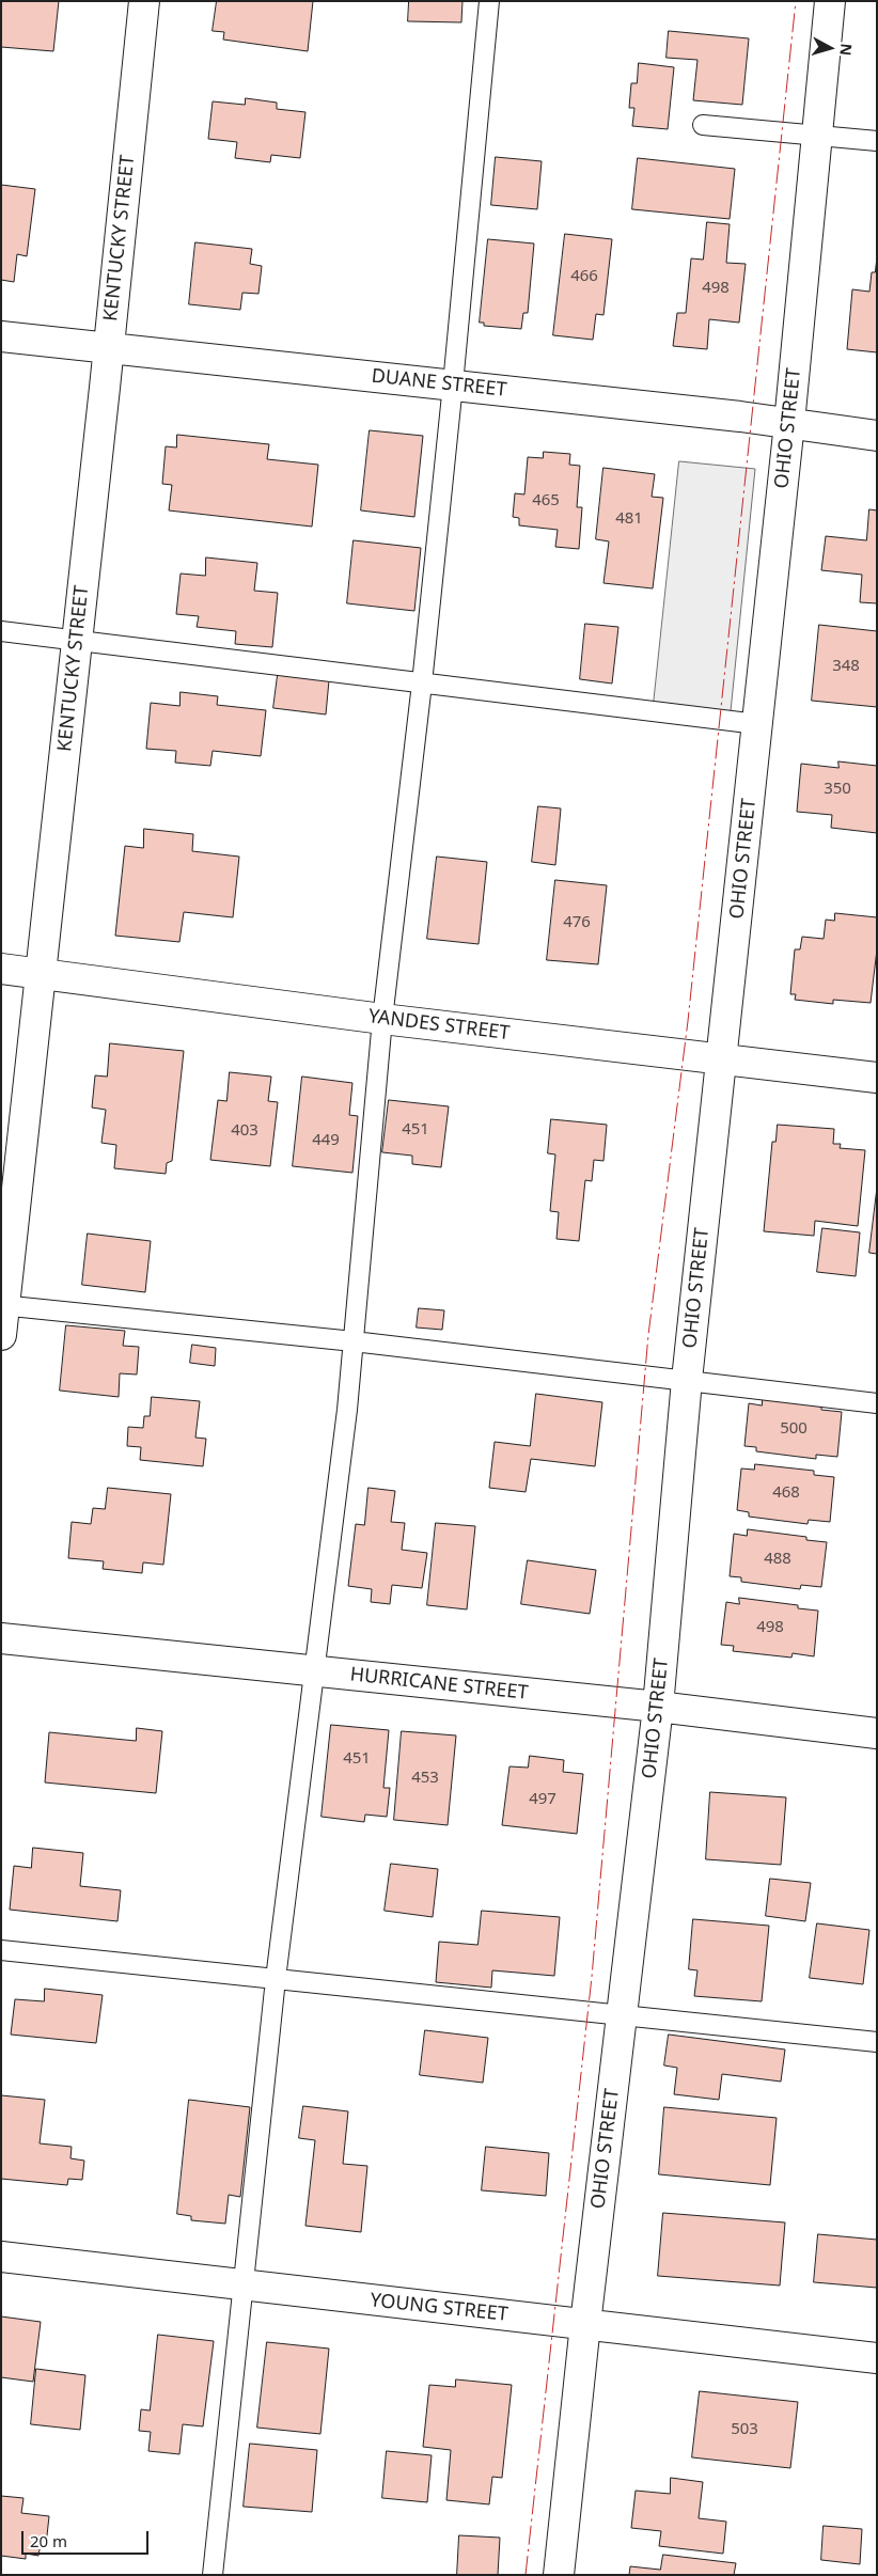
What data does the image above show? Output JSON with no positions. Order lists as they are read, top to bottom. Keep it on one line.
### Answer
{"streets":{"street":["KENTUCKY STREET","DUANE STREET","OHIO STREET","YANDES STREET","HURRICANE STREET","YOUNG STREET"]},"crossings":[["KENTUCKY STREET","DUANE STREET"],["KENTUCKY STREET","YANDES STREET"],["DUANE STREET","OHIO STREET"],["OHIO STREET","YANDES STREET"],["OHIO STREET","HURRICANE STREET"],["OHIO STREET","YOUNG STREET"]],"house_numbers":["466","498","465","481","348","350","476","451","403","449","500","468","488","498","451","453","497","503"],"scale_bar":"20 m","north":"right"}
